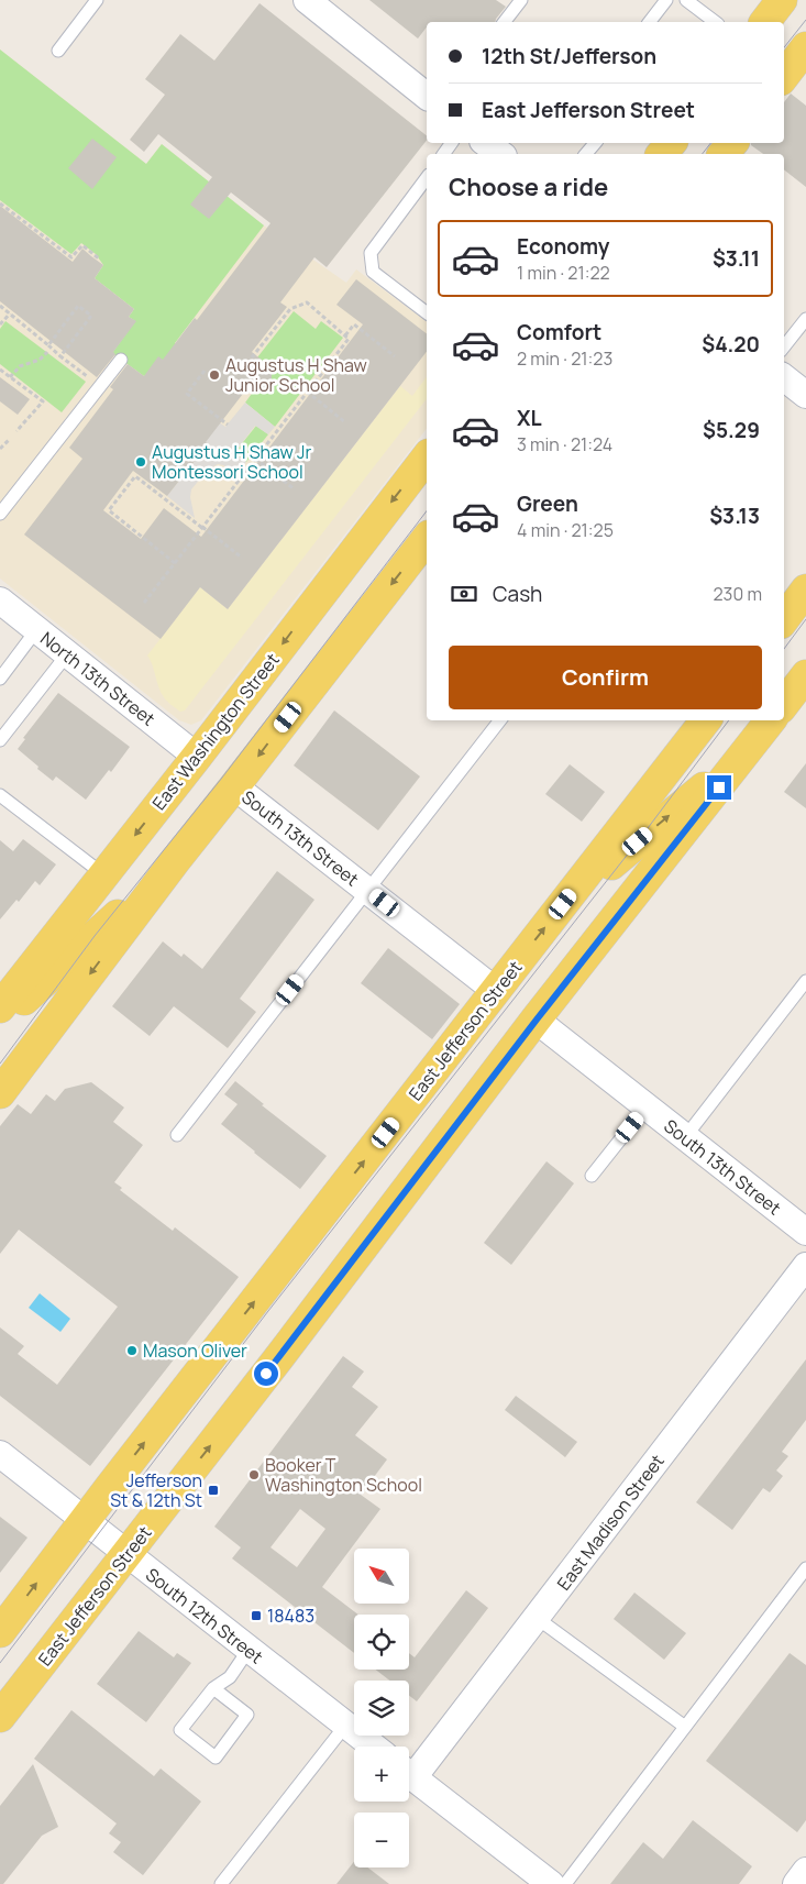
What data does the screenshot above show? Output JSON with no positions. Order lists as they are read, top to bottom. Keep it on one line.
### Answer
{"streets":{"main road":["East Washington Street","East Jefferson Street"],"street":["North 13th Street","South 13th Street","East Madison Street","South 12th Street"]},"crossings":[["North 13th Street","East Washington Street"],["South 13th Street","East Jefferson Street"],["East Jefferson Street","South 12th Street"]],"one_way":["East Jefferson Street"],"places":{"other":["Augustus H Shaw Junior School","Augustus H Shaw Jr Montessori School","Mason Oliver","Booker T Washington School"],"transit":["Jefferson St & 12th St","18483"]},"north":"top left","page":{"banner":["12th St/Jefferson","East Jefferson Street"],"heading":"Choose a ride","list":[{"name":"Economy","note":"1 min · 21:22","value":"$3.11"},{"name":"Comfort","note":"2 min · 21:23","value":"$4.20"},{"name":"XL","note":"3 min · 21:24","value":"$5.29"},{"name":"Green","note":"4 min · 21:25","value":"$3.13"}],"pay":["Cash","230 m"],"buttons":"Confirm","map_buttons":["+","−"]}}
